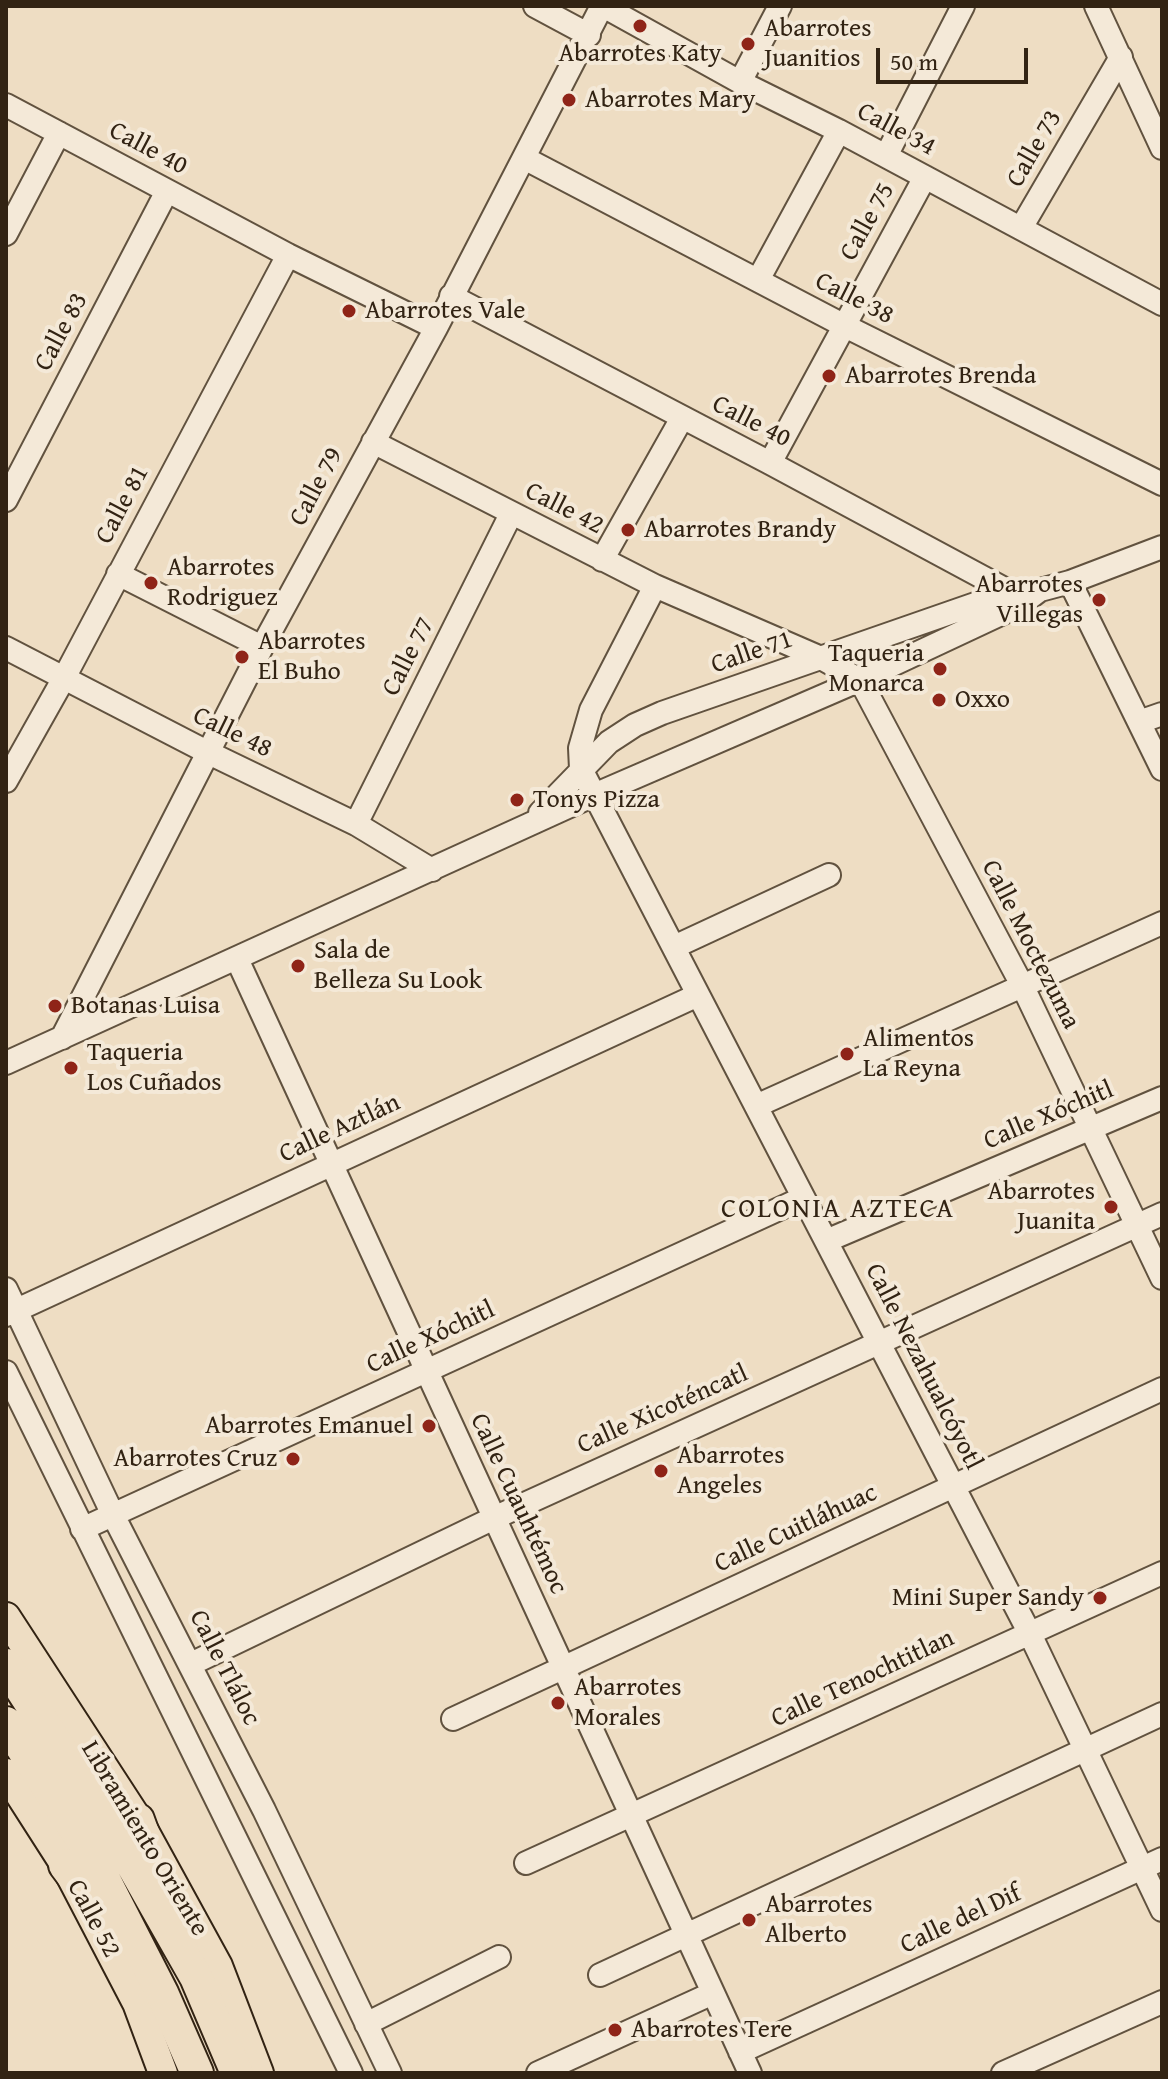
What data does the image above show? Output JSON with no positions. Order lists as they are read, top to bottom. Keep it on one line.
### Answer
{"streets":{"highway":["Libramiento Oriente"],"main road":["Calle 52"],"street":["Calle 34","Calle 40","Calle 73","Calle 75","Calle 38","Calle 83","Calle 79","Calle 81","Calle 42","Calle 71","Calle 77","Calle 48","Calle Moctezuma","Calle Xóchitl","Calle Aztlán","Calle Nezahualcóyotl","Calle Xicoténcatl","Calle Cuauhtémoc","Calle Cuitláhuac","Calle Tláloc","Calle Tenochtitlan","Calle del Dif"]},"crossings":[["Calle 34","Calle 73"],["Calle 34","Calle 75"],["Calle 34","Calle 79"],["Calle 40","Calle 75"],["Calle 40","Calle 83"],["Calle 40","Calle 79"],["Calle 40","Calle 81"],["Calle 40","Calle 71"],["Calle 75","Calle 38"],["Calle 38","Calle 79"],["Calle 79","Calle 42"],["Calle 79","Calle 71"],["Calle 79","Calle 48"],["Calle 81","Calle 48"],["Calle 42","Calle 71"],["Calle 42","Calle 77"],["Calle 71","Calle 48"],["Calle 71","Calle Moctezuma"],["Calle 71","Calle Nezahualcóyotl"],["Calle 71","Calle Cuauhtémoc"],["Calle 77","Calle 48"],["Calle Moctezuma","Calle Xóchitl"],["Calle Moctezuma","Calle Xicoténcatl"],["Calle Xóchitl","Calle Nezahualcóyotl"],["Calle Xóchitl","Calle Cuauhtémoc"],["Calle Xóchitl","Calle Tláloc"],["Calle Aztlán","Calle Nezahualcóyotl"],["Calle Aztlán","Calle Cuauhtémoc"],["Calle Aztlán","Calle Tláloc"],["Calle Nezahualcóyotl","Calle Xicoténcatl"],["Calle Nezahualcóyotl","Calle Cuitláhuac"],["Calle Nezahualcóyotl","Calle Tenochtitlan"],["Calle Nezahualcóyotl","Calle del Dif"],["Calle Xicoténcatl","Calle Cuauhtémoc"],["Calle Xicoténcatl","Calle Tláloc"],["Calle Cuauhtémoc","Calle Cuitláhuac"],["Calle Cuauhtémoc","Calle Tenochtitlan"],["Calle Cuauhtémoc","Calle del Dif"],["Libramiento Oriente","Calle 52"]],"districts":["COLONIA AZTECA"],"places":["Abarrotes Katy","Abarrotes Juanitios","Abarrotes Mary","Abarrotes Vale","Abarrotes Brenda","Abarrotes Brandy","Abarrotes Rodriguez","Abarrotes Villegas","Abarrotes El Buho","Taqueria Monarca","Oxxo","Tonys Pizza","Sala de Belleza Su Look","Botanas Luisa","Alimentos La Reyna","Taqueria Los Cuñados","Abarrotes Juanita","Abarrotes Emanuel","Abarrotes Cruz","Abarrotes Angeles","Mini Super Sandy","Abarrotes Morales","Abarrotes Alberto","Abarrotes Tere"],"scale_bar":"50 m"}
